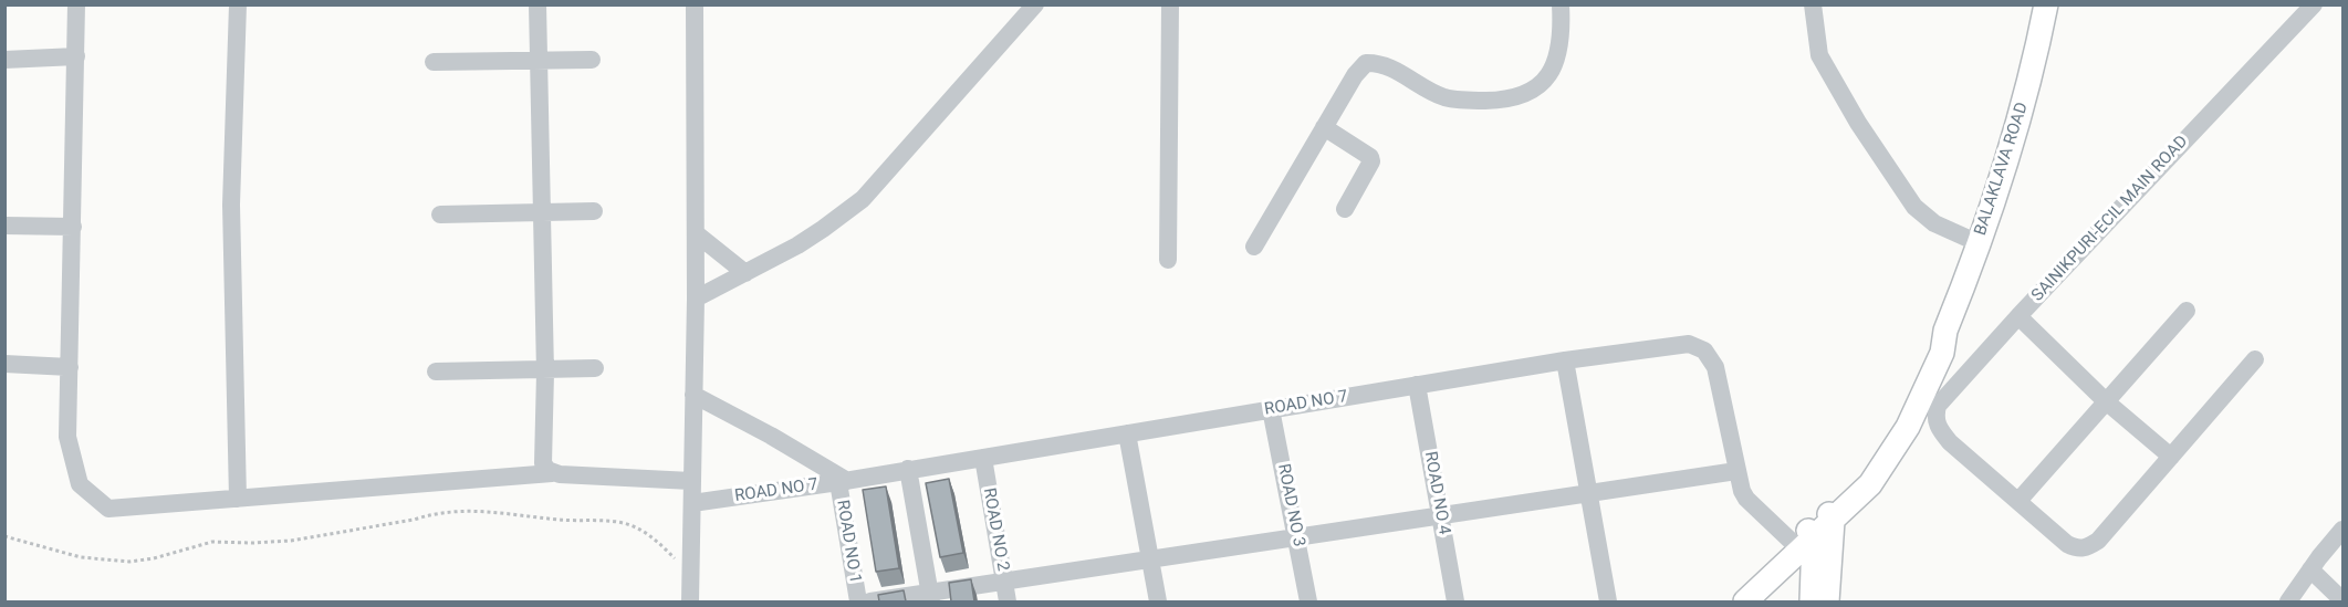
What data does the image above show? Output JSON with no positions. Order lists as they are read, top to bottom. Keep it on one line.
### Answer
{"streets":{"main road":["BALAKLAVA ROAD"],"street":["SAINIKPURI-ECIL MAIN ROAD","ROAD NO 7","ROAD NO 4","ROAD NO 3","ROAD NO 2","ROAD NO 1"]},"crossings":[["ROAD NO 7","ROAD NO 4"],["ROAD NO 7","ROAD NO 3"],["ROAD NO 7","ROAD NO 2"],["ROAD NO 7","ROAD NO 1"]]}
